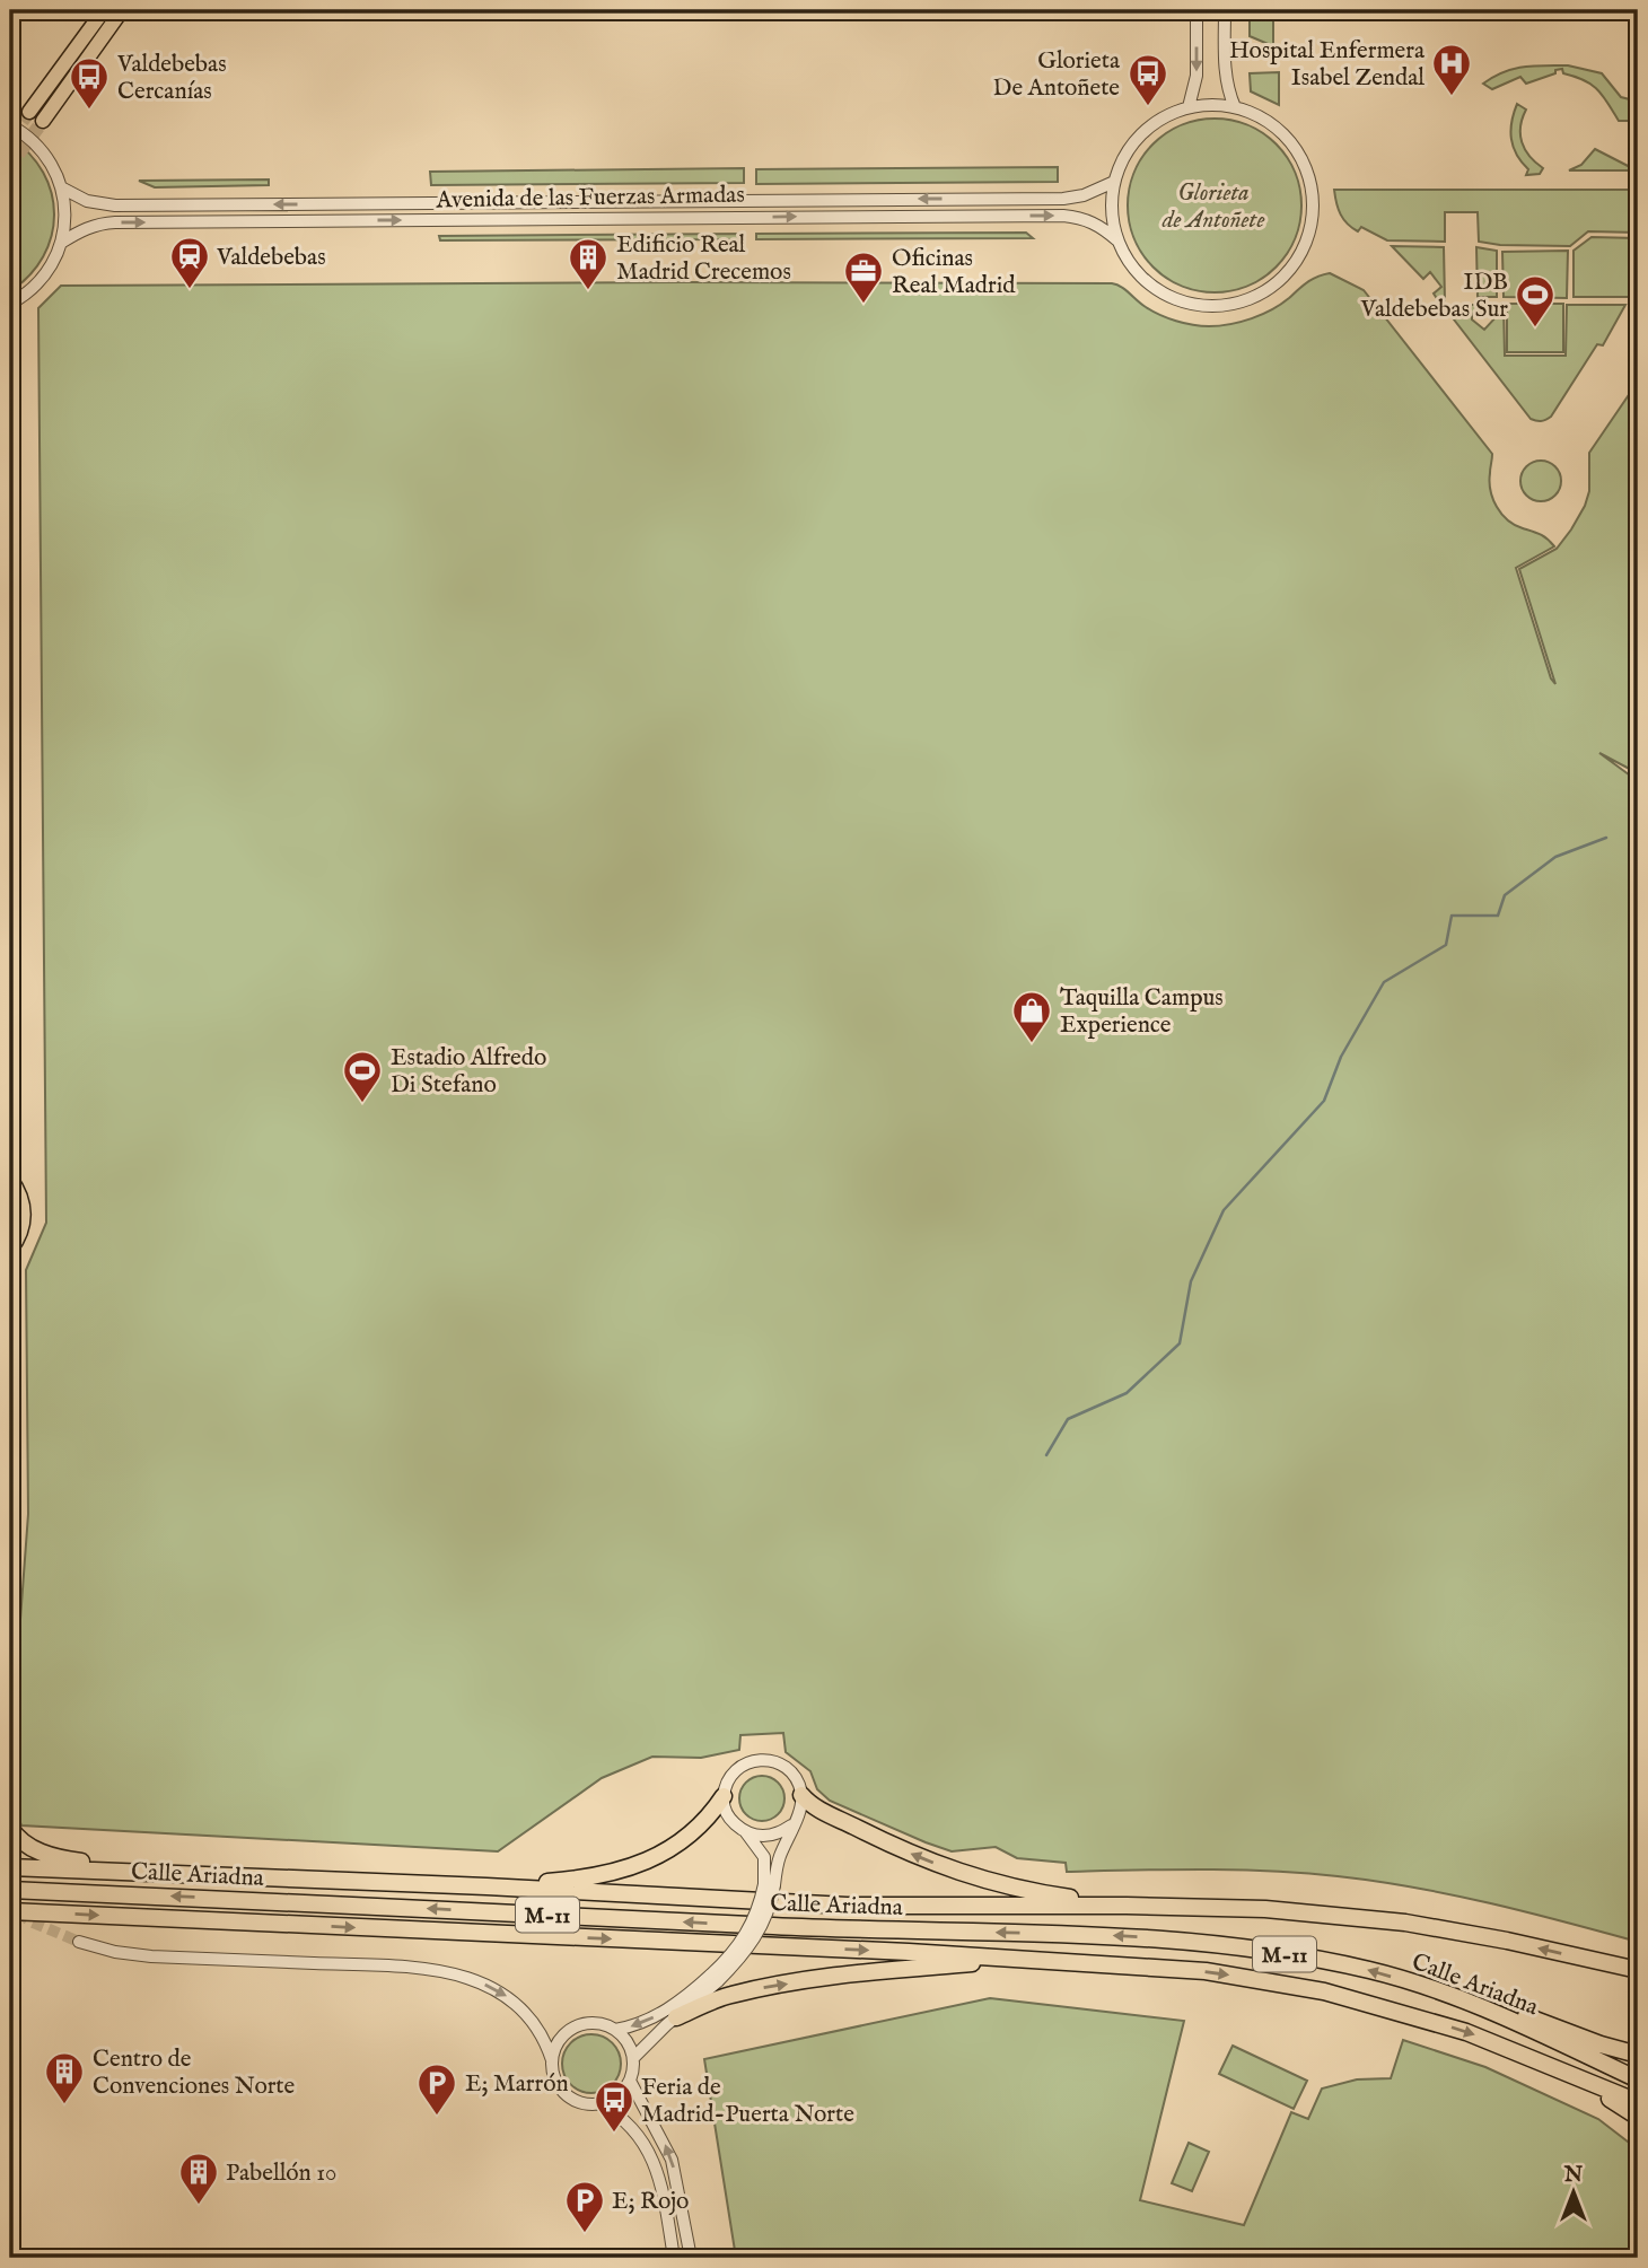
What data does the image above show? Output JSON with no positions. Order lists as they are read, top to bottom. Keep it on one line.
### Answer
{"streets":{"highway":["Calle Ariadna","M-11"],"street":["Avenida de las Fuerzas Armadas"]},"parks":["Glorieta de Antoñete"],"places":{"hospital":["Hospital Enfermera Isabel Zendal"],"bus stop":["Glorieta De Antoñete","Valdebebas Cercanías","Feria de Madrid-Puerta Norte"],"station":["Valdebebas"],"building":["Edificio Real Madrid Crecemos","Centro de Convenciones Norte","Pabellón 10"],"office":["Oficinas Real Madrid"],"sports":["IDB Valdebebas Sur","Estadio Alfredo Di Stefano"],"shop":["Taquilla Campus Experience"],"parking":["E; Marrón","E; Rojo"]},"north":"top"}
